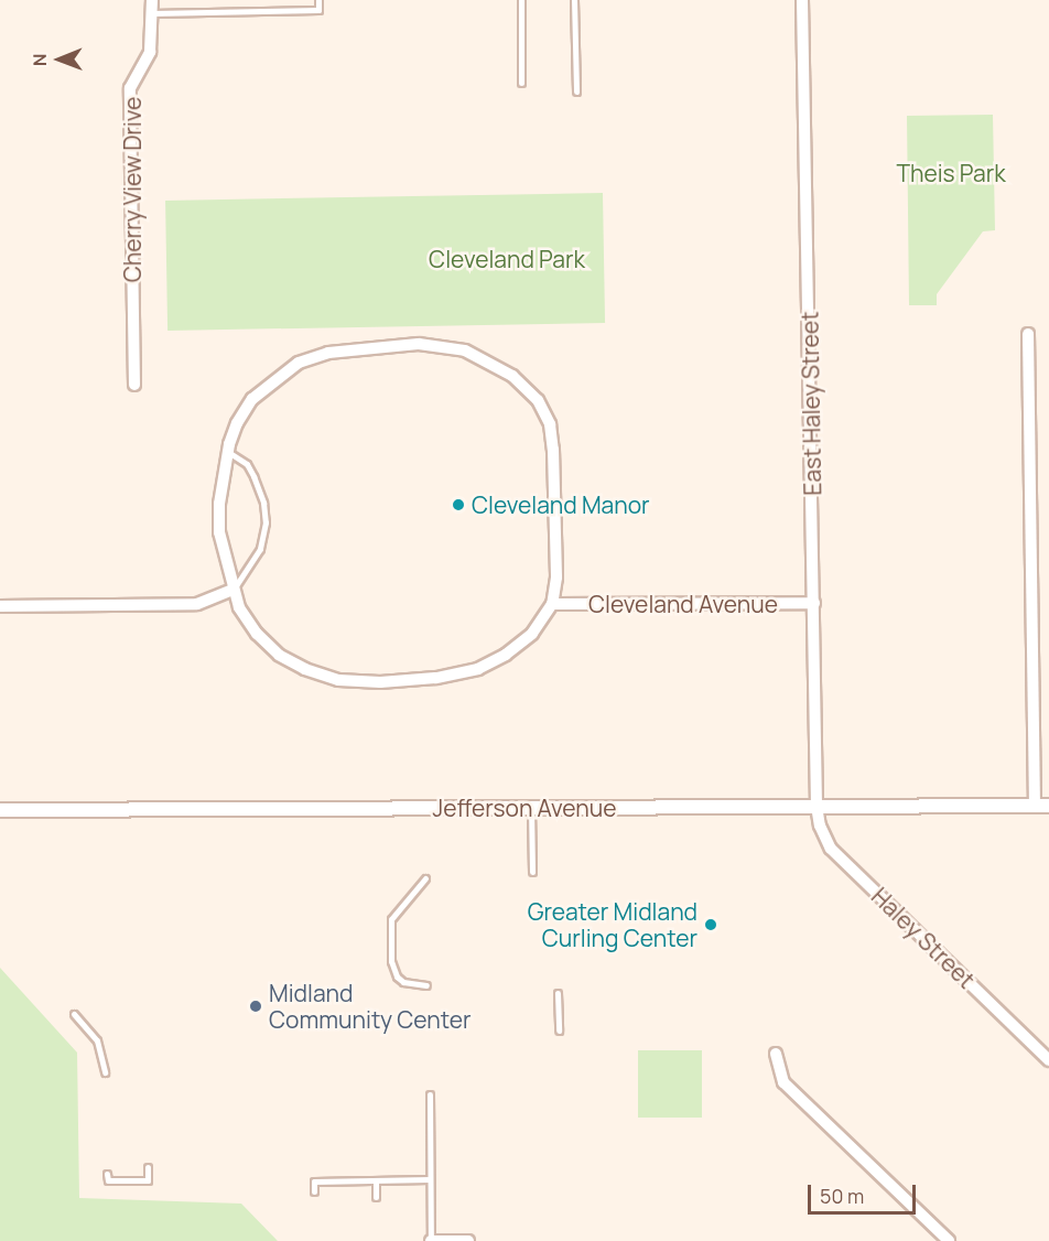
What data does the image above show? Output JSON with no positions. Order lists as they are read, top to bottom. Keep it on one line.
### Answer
{"streets":{"street":["Cherry View Drive","East Haley Street","Cleveland Avenue","Jefferson Avenue","Haley Street"]},"crossings":[["East Haley Street","Cleveland Avenue"],["East Haley Street","Jefferson Avenue"],["East Haley Street","Haley Street"],["Jefferson Avenue","Haley Street"]],"parks":["Theis Park","Cleveland Park"],"places":["Cleveland Manor","Greater Midland Curling Center","Midland Community Center"],"scale_bar":"50 m","north":"left"}
